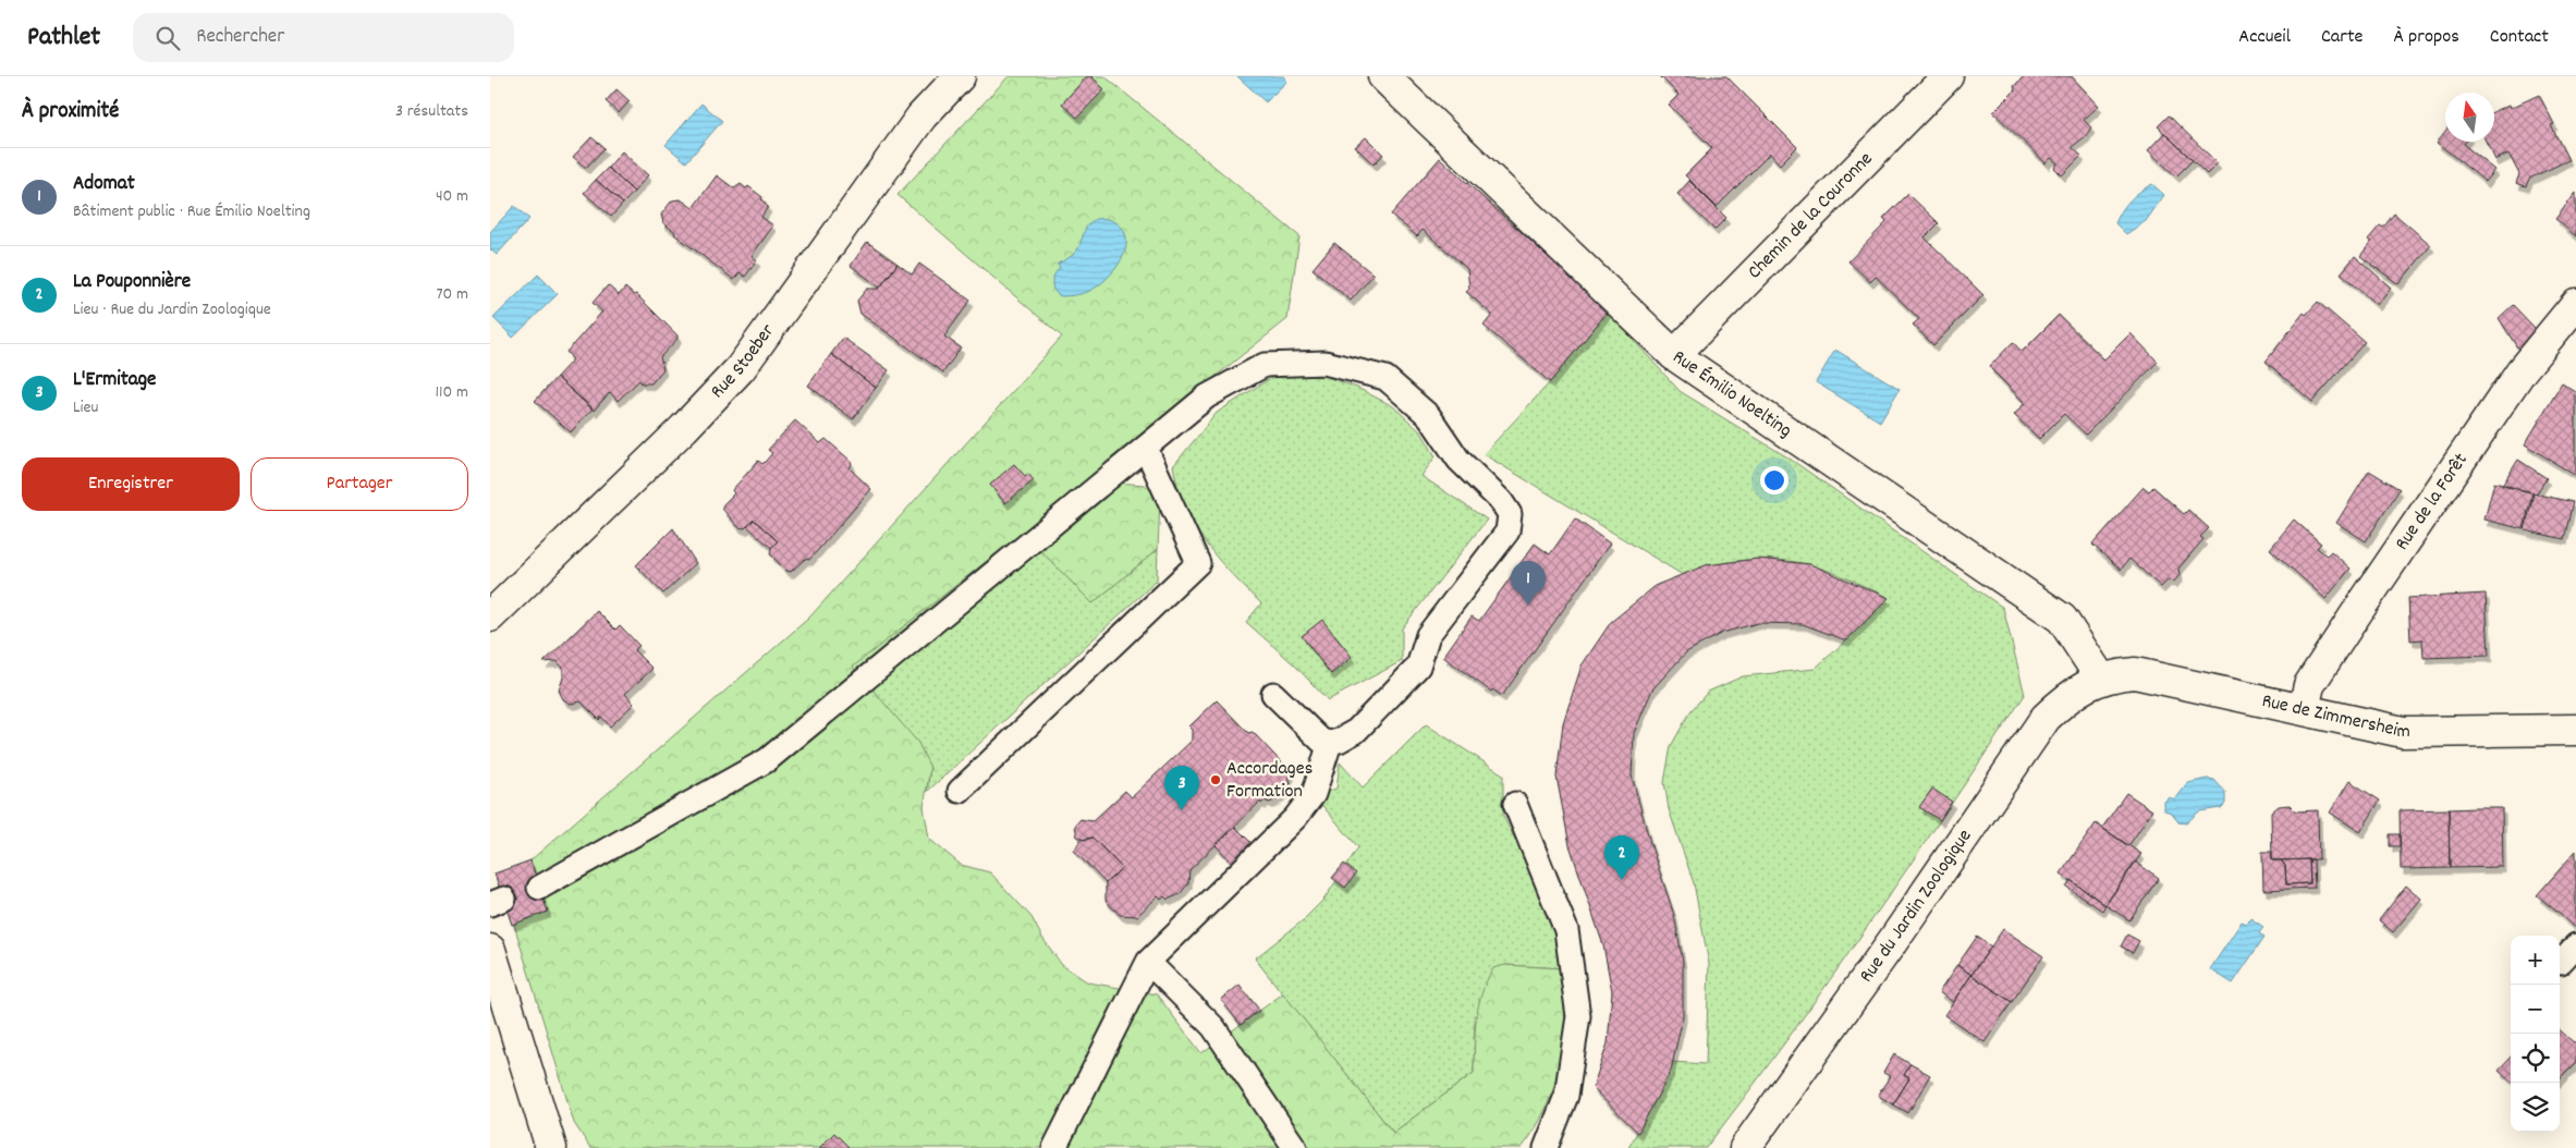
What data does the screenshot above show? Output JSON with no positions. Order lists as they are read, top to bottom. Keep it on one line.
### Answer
{"streets":{"street":["Chemin de la Couronne","Rue Stoeber","Rue Émilio Noelting","Rue de la Forêt","Rue de Zimmersheim","Rue du Jardin Zoologique"]},"crossings":[["Chemin de la Couronne","Rue Émilio Noelting"],["Rue Émilio Noelting","Rue de Zimmersheim"],["Rue Émilio Noelting","Rue du Jardin Zoologique"],["Rue de la Forêt","Rue de Zimmersheim"],["Rue de Zimmersheim","Rue du Jardin Zoologique"]],"places":["Accordages Formation"],"north":"top","page":{"header":"Pathlet","search":"Rechercher","nav":["Accueil","Carte","À propos","Contact"],"heading":["À proximité","3 résultats"],"list":[{"mark":"1","name":"Adomat","note":"Bâtiment public · Rue Émilio Noelting","value":"40 m"},{"mark":"2","name":"La Pouponnière","note":"Lieu · Rue du Jardin Zoologique","value":"70 m"},{"mark":"3","name":"L'Ermitage","note":"Lieu","value":"110 m"}],"buttons":["Enregistrer","Partager"],"pins":["1","3","2"],"map_buttons":["+","−"]}}
